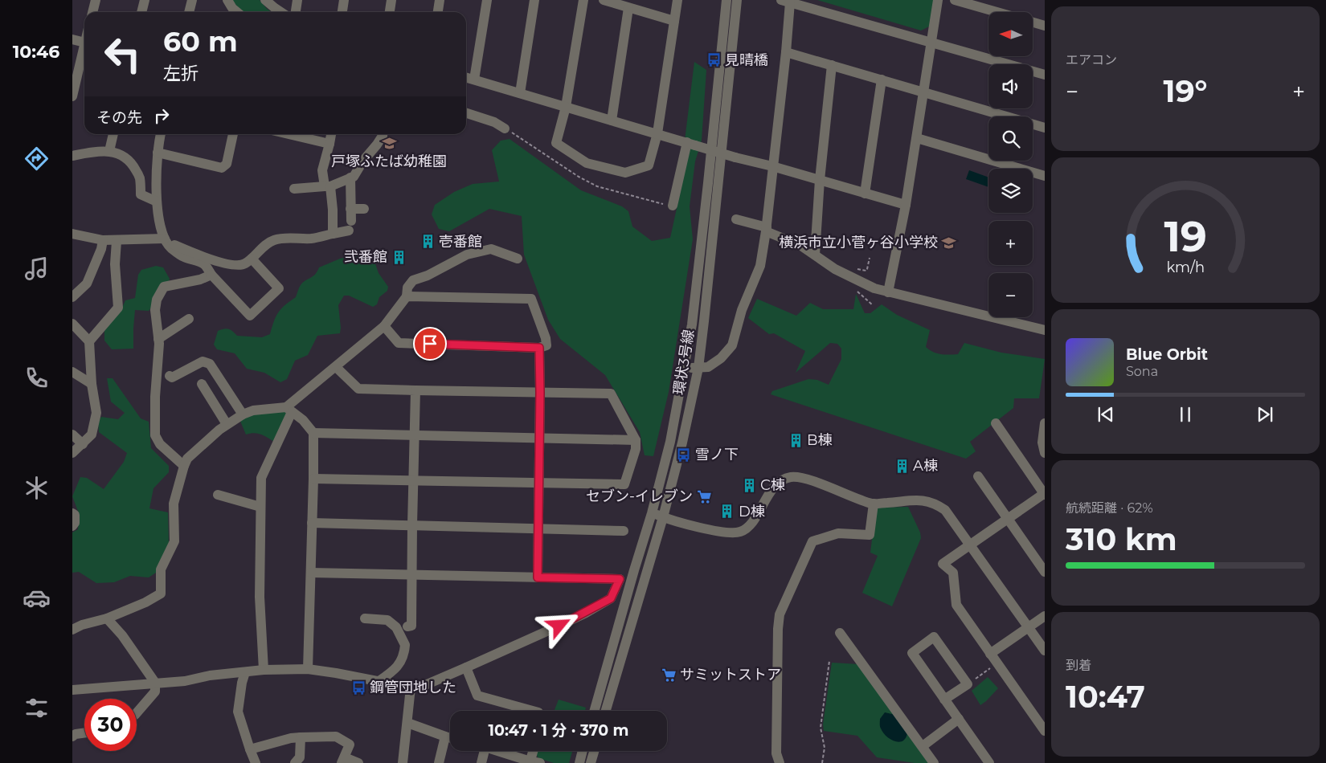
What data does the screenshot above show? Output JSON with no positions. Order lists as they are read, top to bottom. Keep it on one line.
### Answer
{"streets":{"street":["環状3号線"]},"places":{"bus stop":["見晴橋","雪ノ下","鋼管団地した"],"school or university":["戸塚ふたば幼稚園","横浜市立小菅ヶ谷小学校"],"building":["壱番館","弐番館","B棟","A棟","C棟","D棟"],"supermarket":["セブン-イレブン","サミットストア"]},"north":"left","page":{"tabs":"10:46","tile":["エアコン",["航続距離 · 62%","310 km"],["到着","10:47"]],"map_buttons":["+","−"],"turn":["60 m","左折"],"heat":["−","19°","+"],"then":"その先","song":["Blue Orbit","Sona"],"limit":"30","trip":"10:47 · 1 分 · 370 m","gauge":["19","km/h"]}}
